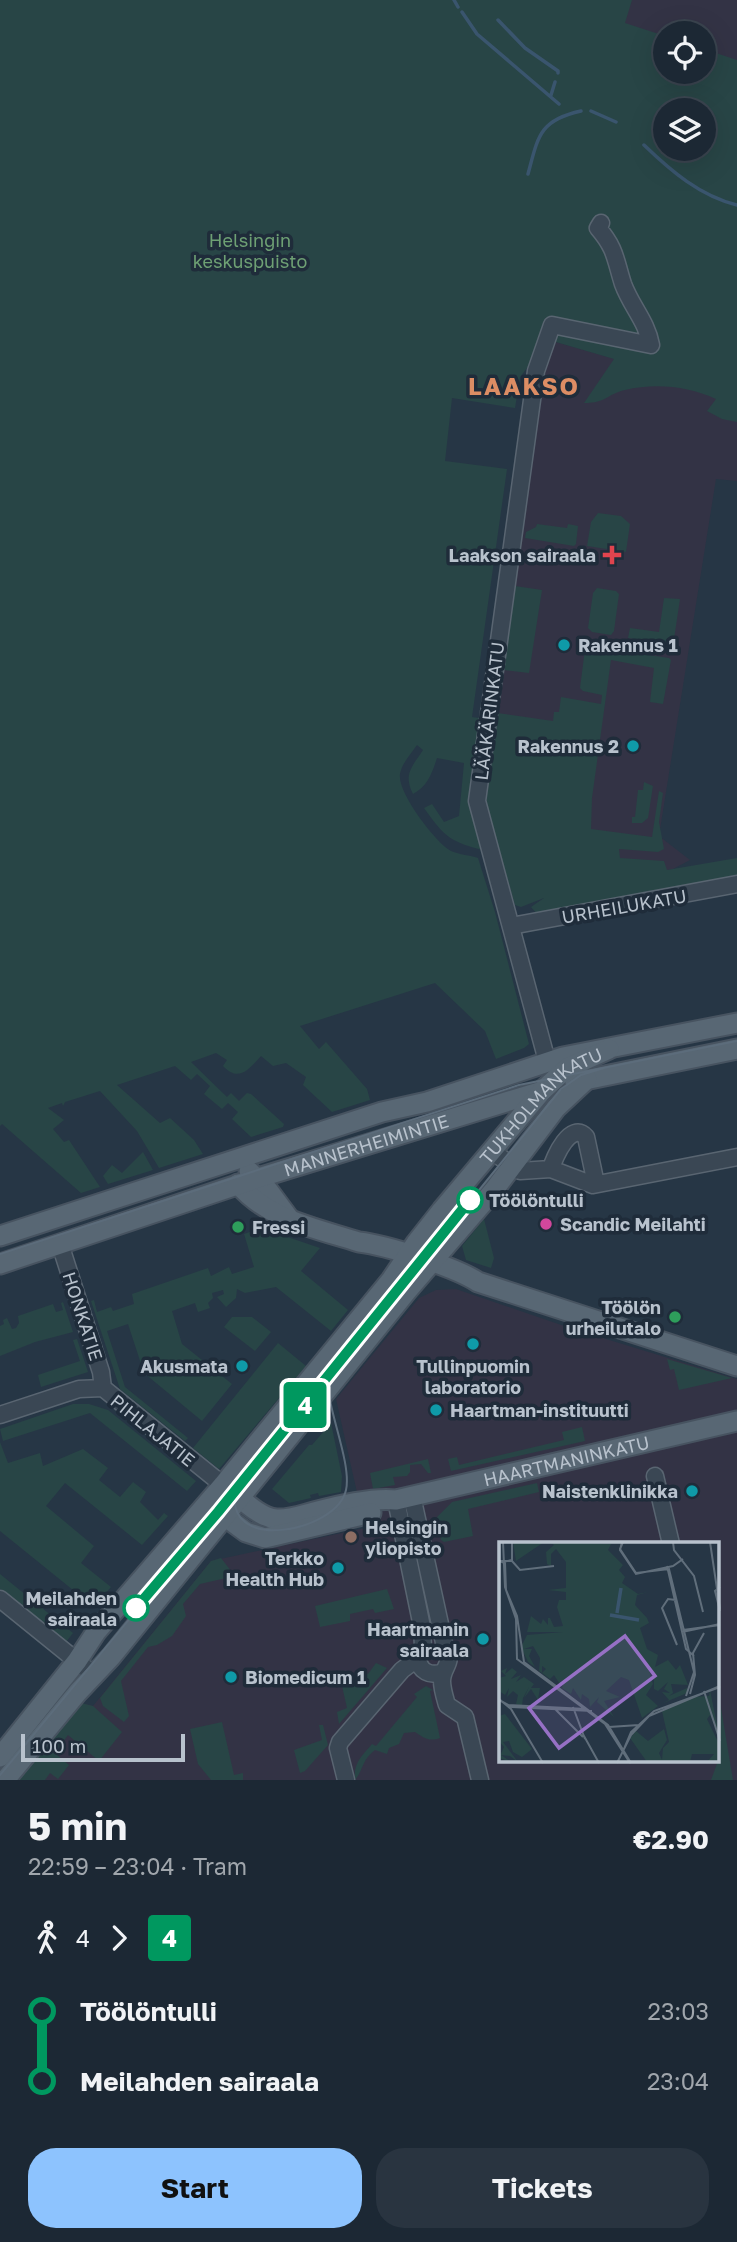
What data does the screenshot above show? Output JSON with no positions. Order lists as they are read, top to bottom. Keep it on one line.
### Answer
{"streets":{"main road":["TUKHOLMANKATU","MANNERHEIMINTIE","HAARTMANINKATU"],"street":["LÄÄKÄRINKATU","URHEILUKATU","HONKATIE","PIHLAJATIE"]},"crossings":[["LÄÄKÄRINKATU","URHEILUKATU"],["LÄÄKÄRINKATU","MANNERHEIMINTIE"],["TUKHOLMANKATU","MANNERHEIMINTIE"],["TUKHOLMANKATU","PIHLAJATIE"],["TUKHOLMANKATU","HAARTMANINKATU"],["MANNERHEIMINTIE","HONKATIE"],["HONKATIE","PIHLAJATIE"],["PIHLAJATIE","HAARTMANINKATU"]],"districts":["LAAKSO"],"parks":["Helsingin keskuspuisto"],"places":{"health":["Laakson sairaala"],"other":["Rakennus 1","Rakennus 2","Töölöntulli","Scandic Meilahti","Fressi","Töölön urheilutalo","Tullinpuomin laboratorio","Akusmata","Haartman-instituutti","Naistenklinikka","Helsingin yliopisto","Terkko Health Hub","Meilahden sairaala","Haartmanin sairaala","Biomedicum 1"]},"lines":["tram line 4"],"scale_bar":"100 m","page":{"on_map":"4","scale":"100 m","heading":["5 min","22:59 – 23:04 · Tram","€2.90"],"legs":["4","4"],"list":[{"name":"Töölöntulli","value":"23:03"},{"name":"Meilahden sairaala","value":"23:04"}],"buttons":["Start","Tickets"]}}
